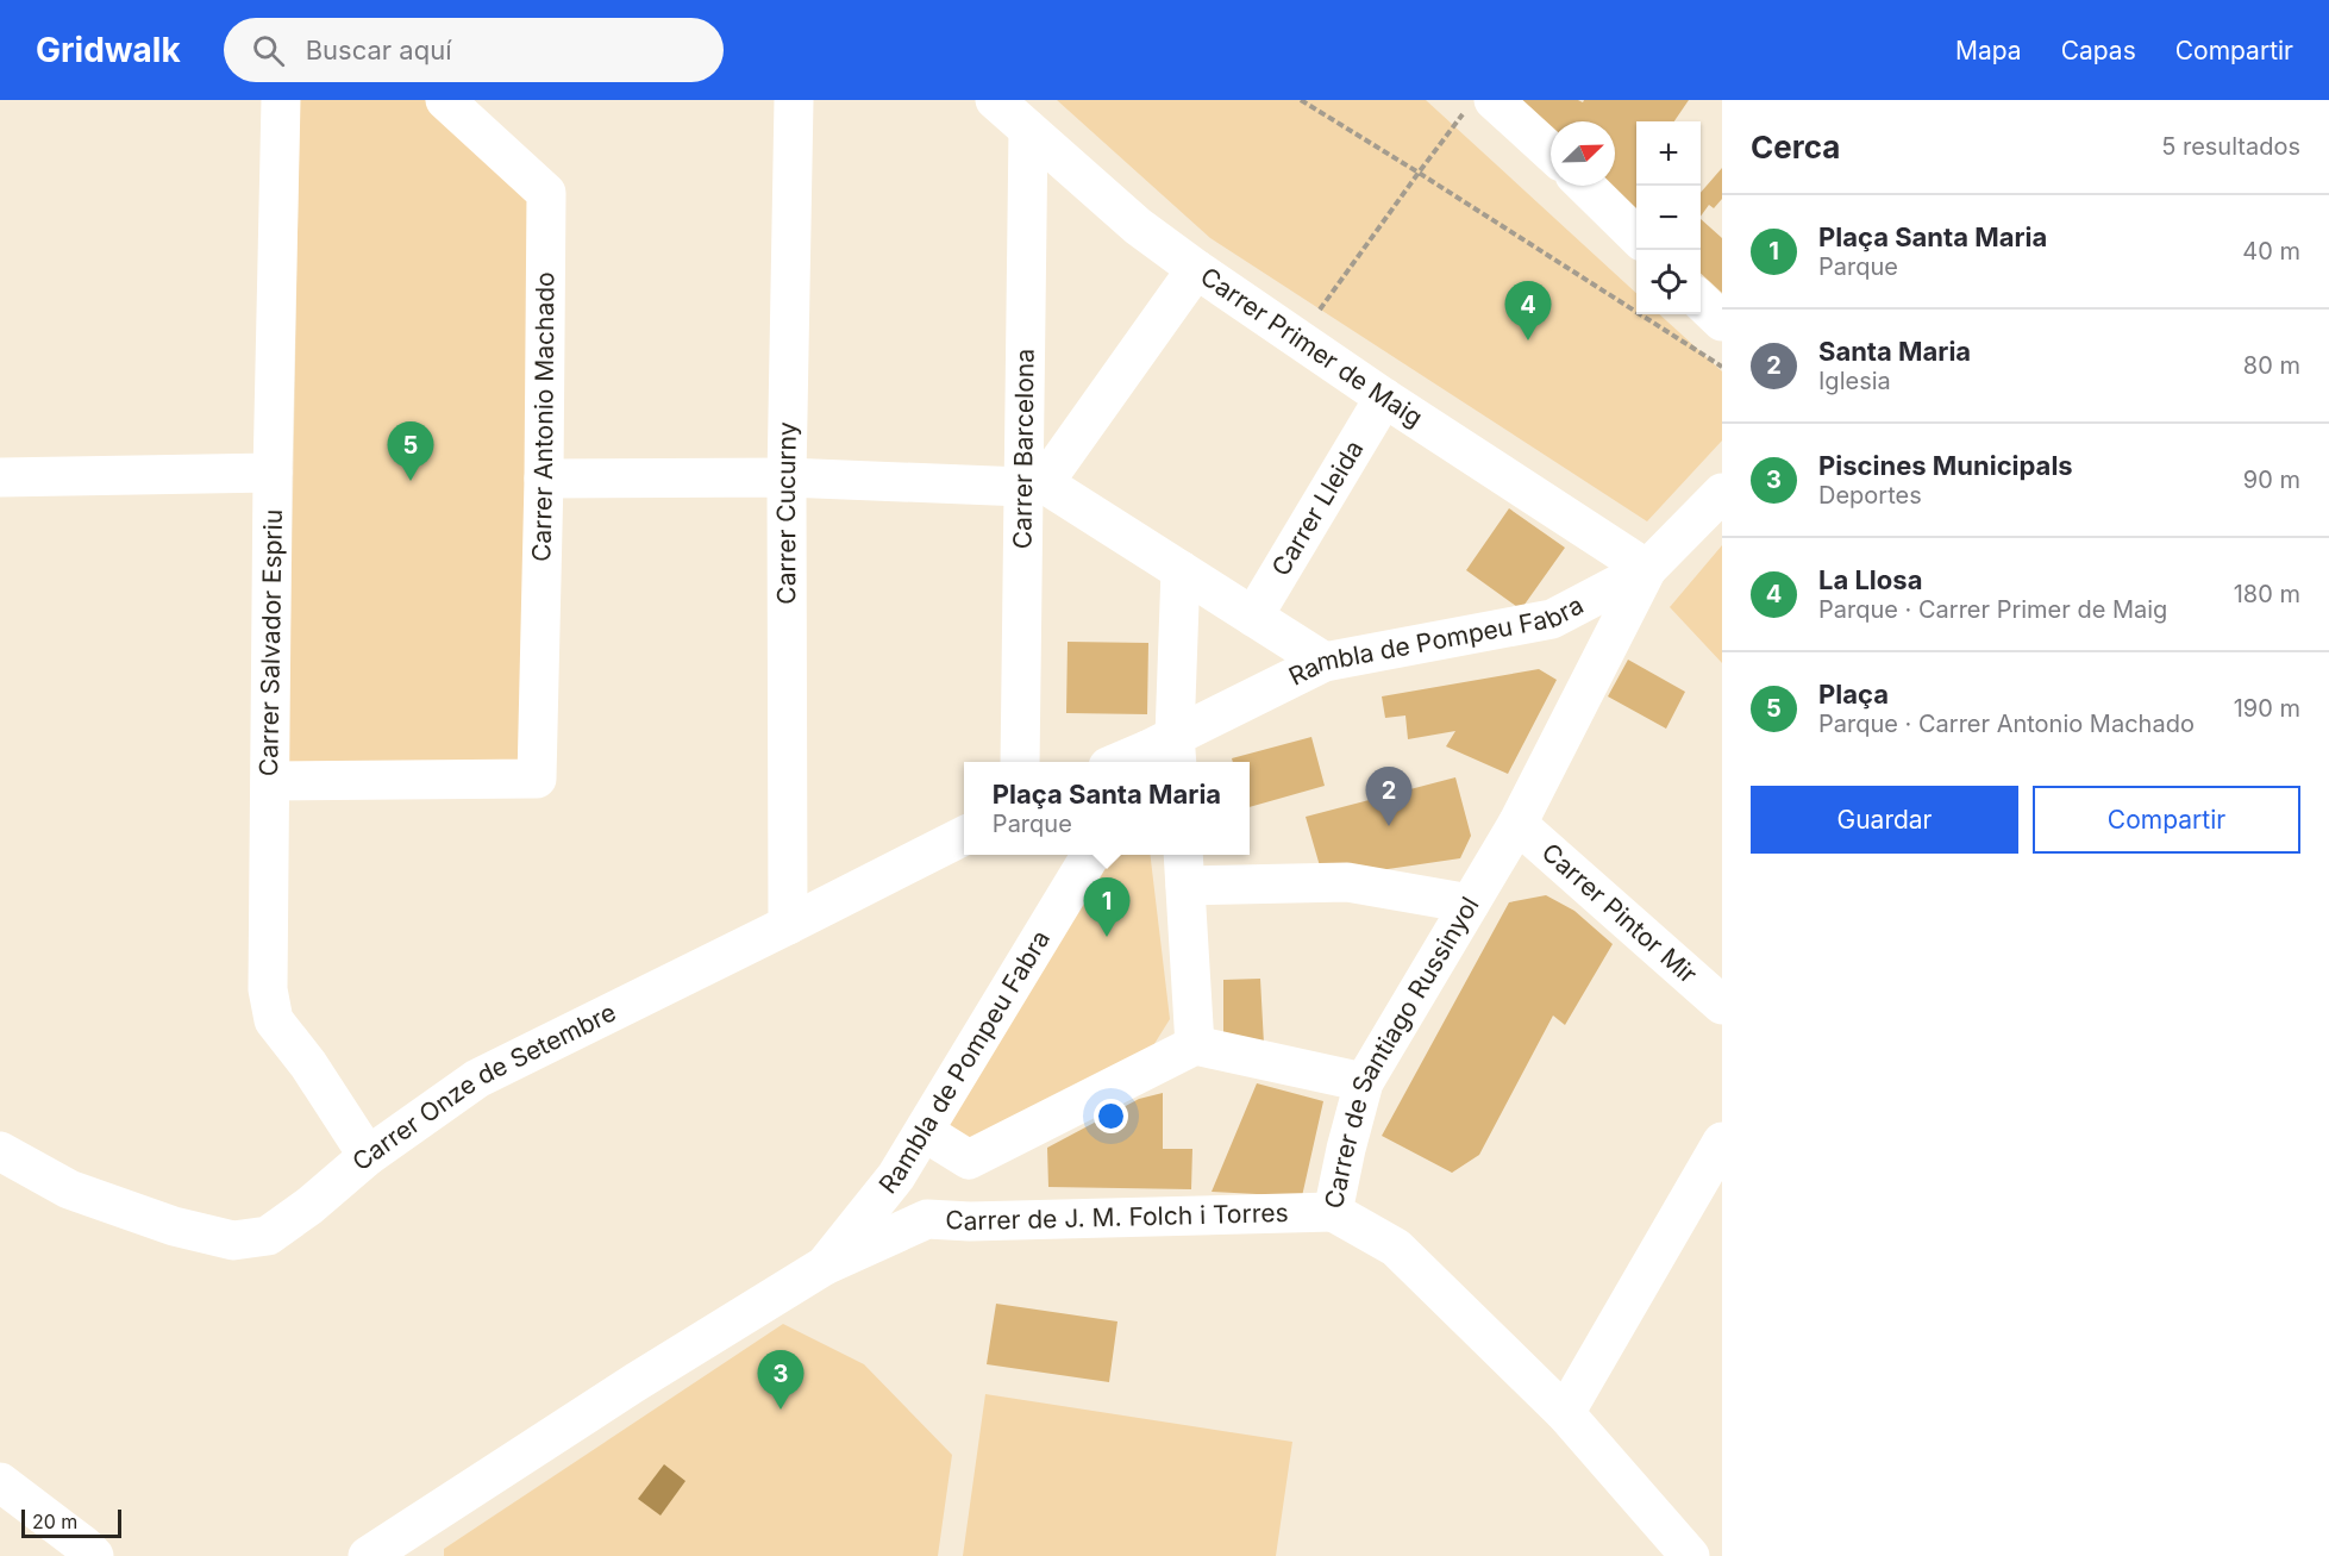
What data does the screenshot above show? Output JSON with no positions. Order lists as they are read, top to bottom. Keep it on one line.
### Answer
{"streets":{"street":["Carrer Primer de Maig","Carrer Antonio Machado","Carrer Barcelona","Carrer Lleida","Carrer Cucurny","Rambla de Pompeu Fabra","Carrer Salvador Espriu","Carrer Pintor Mir","Carrer de Santiago Russinyol","Carrer Onze de Setembre","Carrer de J. M. Folch i Torres"]},"crossings":[["Carrer Primer de Maig","Carrer Barcelona"],["Carrer Primer de Maig","Carrer Lleida"],["Carrer Primer de Maig","Rambla de Pompeu Fabra"],["Carrer Primer de Maig","Carrer de Santiago Russinyol"],["Carrer Antonio Machado","Carrer Salvador Espriu"],["Carrer Cucurny","Carrer Onze de Setembre"],["Rambla de Pompeu Fabra","Carrer de Santiago Russinyol"],["Rambla de Pompeu Fabra","Carrer de J. M. Folch i Torres"],["Carrer Salvador Espriu","Carrer Onze de Setembre"],["Carrer Pintor Mir","Carrer de Santiago Russinyol"],["Carrer de Santiago Russinyol","Carrer de J. M. Folch i Torres"]],"scale_bar":"20 m","north":"top right","page":{"header":"Gridwalk","search":"Buscar aquí","nav":["Mapa","Capas","Compartir"],"heading":["Cerca","5 resultados"],"map_buttons":["+","−"],"list":[{"mark":"1","name":"Plaça Santa Maria","note":"Parque","value":"40 m"},{"mark":"2","name":"Santa Maria","note":"Iglesia","value":"80 m"},{"mark":"3","name":"Piscines Municipals","note":"Deportes","value":"90 m"},{"mark":"4","name":"La Llosa","note":"Parque · Carrer Primer de Maig","value":"180 m"},{"mark":"5","name":"Plaça","note":"Parque · Carrer Antonio Machado","value":"190 m"}],"pins":["4","5","2","1","3"],"popup":["Plaça Santa Maria","Parque"],"buttons":["Guardar","Compartir"],"scale":"20 m"}}
